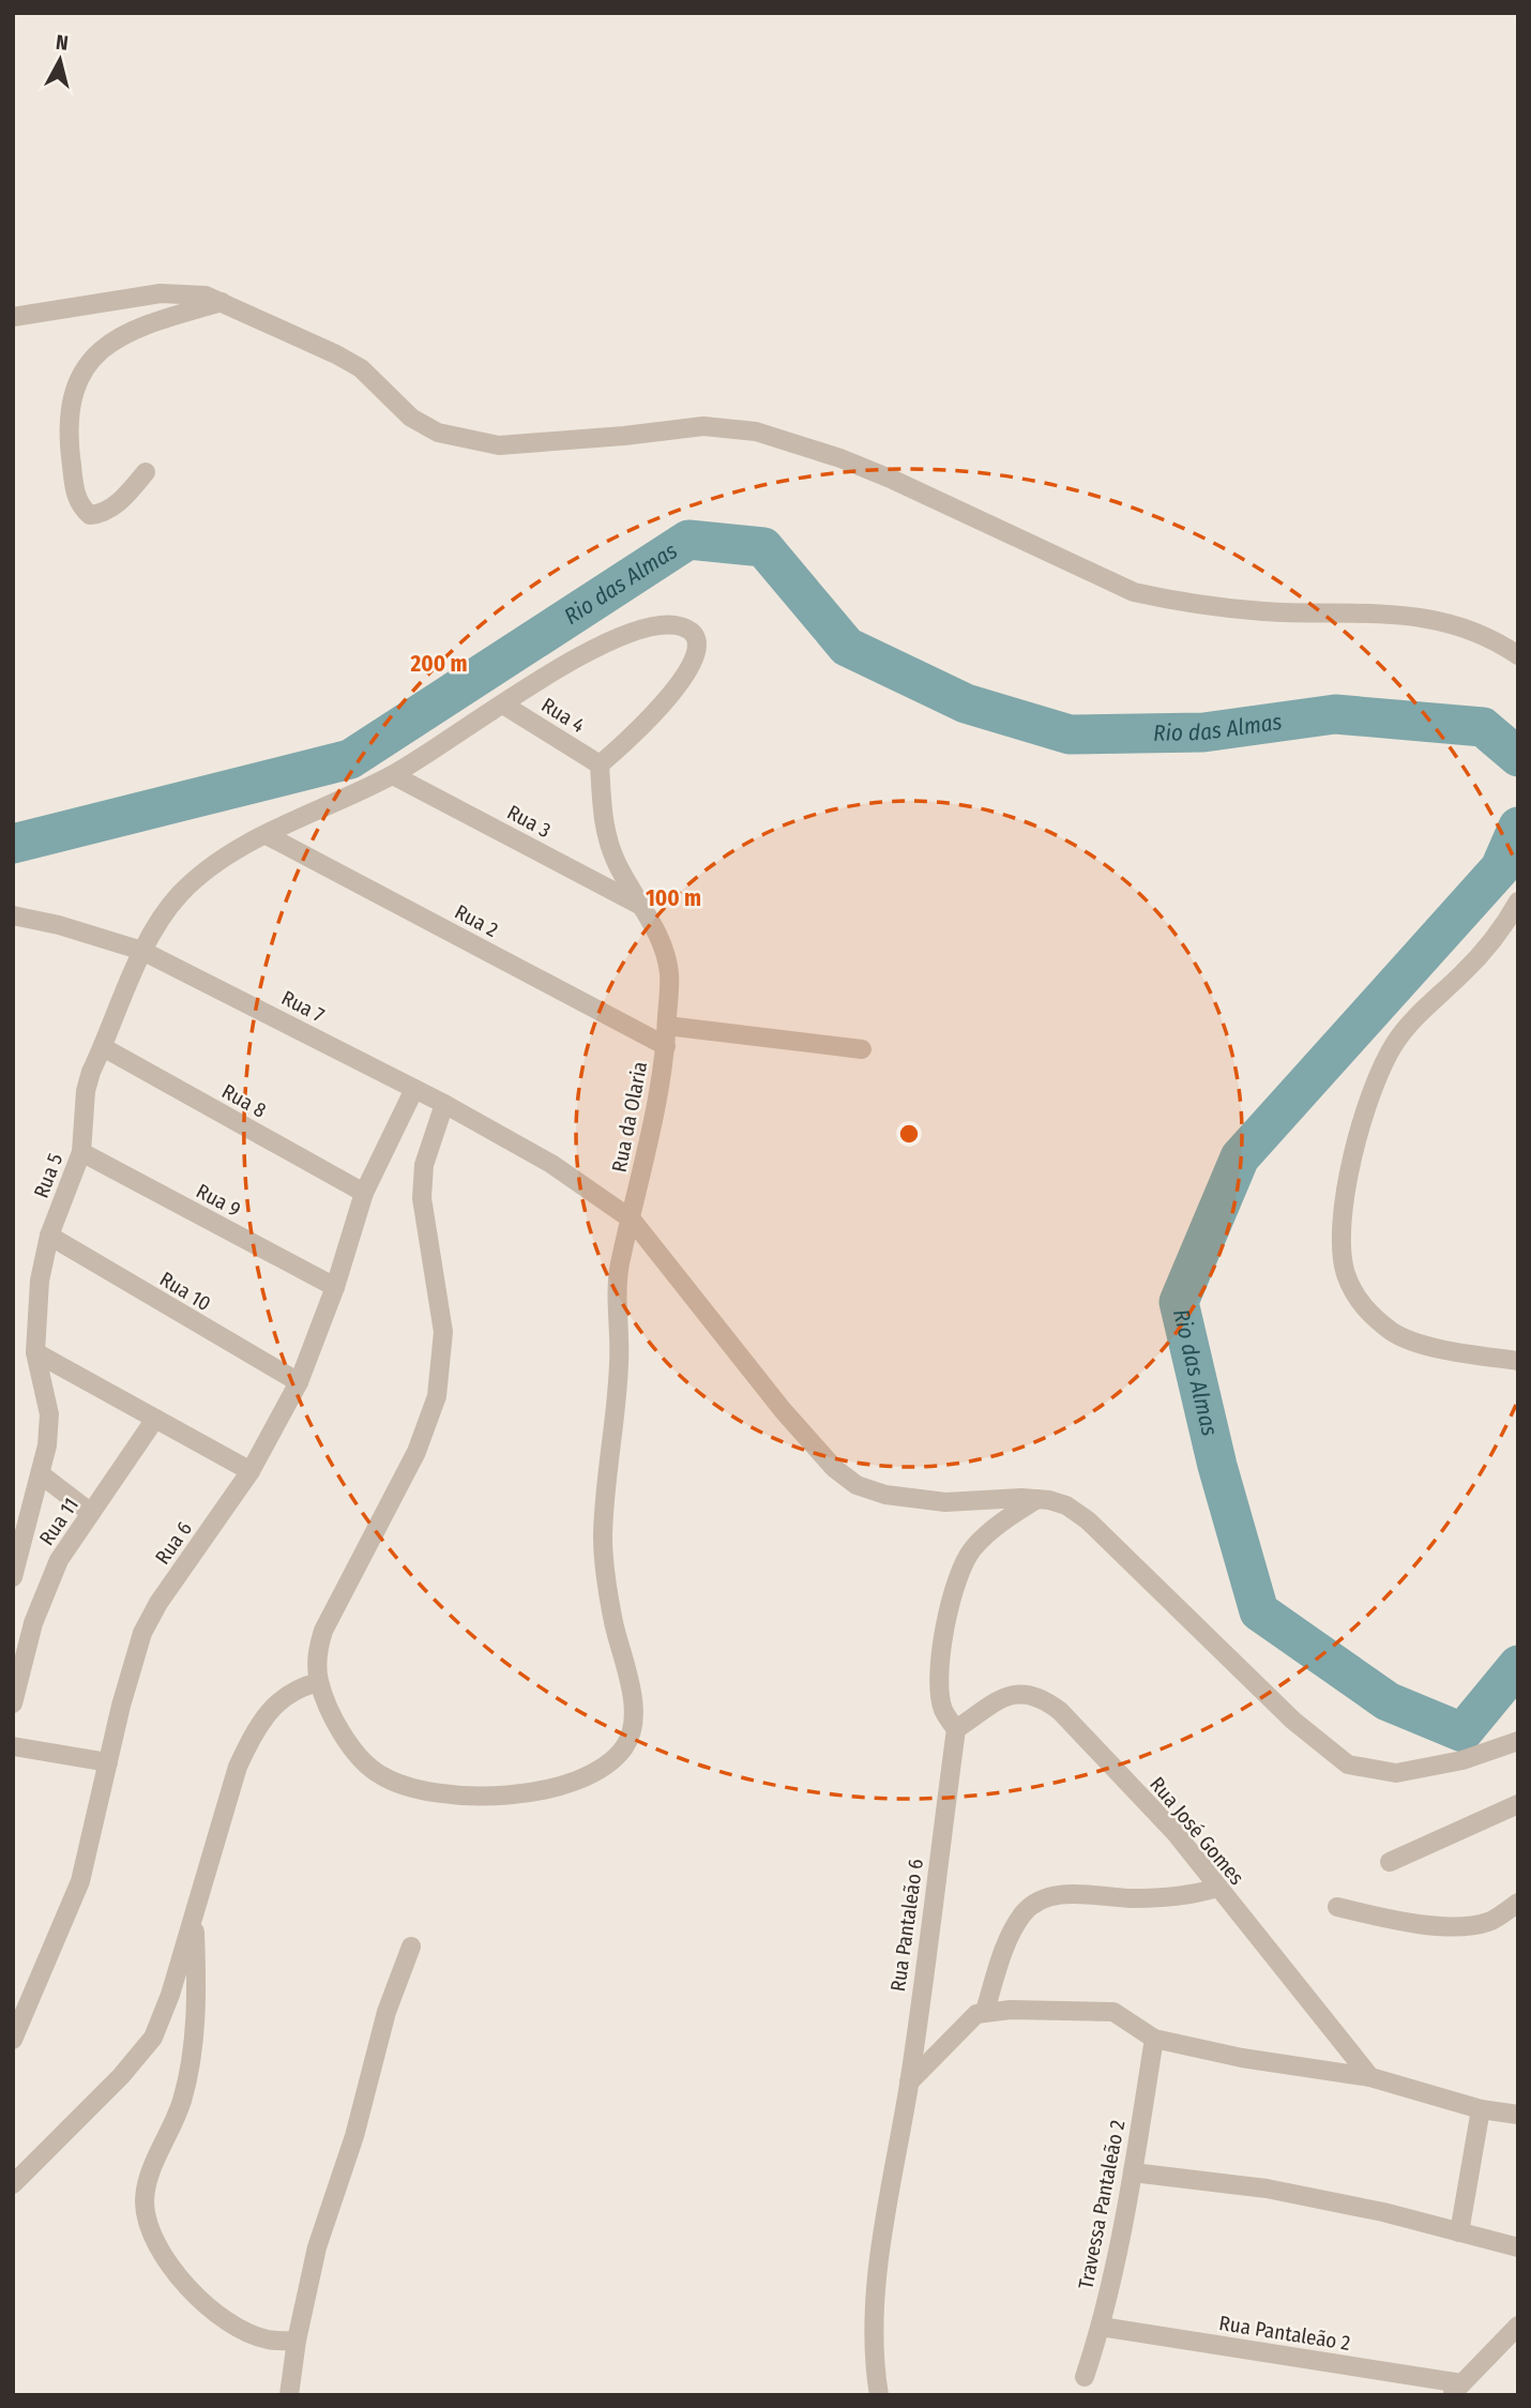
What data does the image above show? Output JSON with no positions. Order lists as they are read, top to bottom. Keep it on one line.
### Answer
{"streets":{"street":["Rua 4","Rua 3","Rua 2","Rua 7","Rua 8","Rua da Olaria","Rua 5","Rua 9","Rua 10","Rua 11","Rua 6","Rua José Gomes","Rua Pantaleão 6","Travessa Pantaleão 2","Rua Pantaleão 2"]},"crossings":[["Rua 4","Rua da Olaria"],["Rua 4","Rua 5"],["Rua 3","Rua da Olaria"],["Rua 3","Rua 5"],["Rua 2","Rua da Olaria"],["Rua 2","Rua 5"],["Rua 7","Rua da Olaria"],["Rua 7","Rua 5"],["Rua 7","Rua 6"],["Rua 7","Rua Pantaleão 6"],["Rua 8","Rua 5"],["Rua 8","Rua 6"],["Rua da Olaria","Rua 5"],["Rua 5","Rua 9"],["Rua 5","Rua 10"],["Rua 9","Rua 6"],["Rua 10","Rua 6"],["Rua José Gomes","Rua Pantaleão 6"],["Travessa Pantaleão 2","Rua Pantaleão 2"]],"water":["Rio das Almas"],"north":"top","rings":["200 m","100 m"]}
